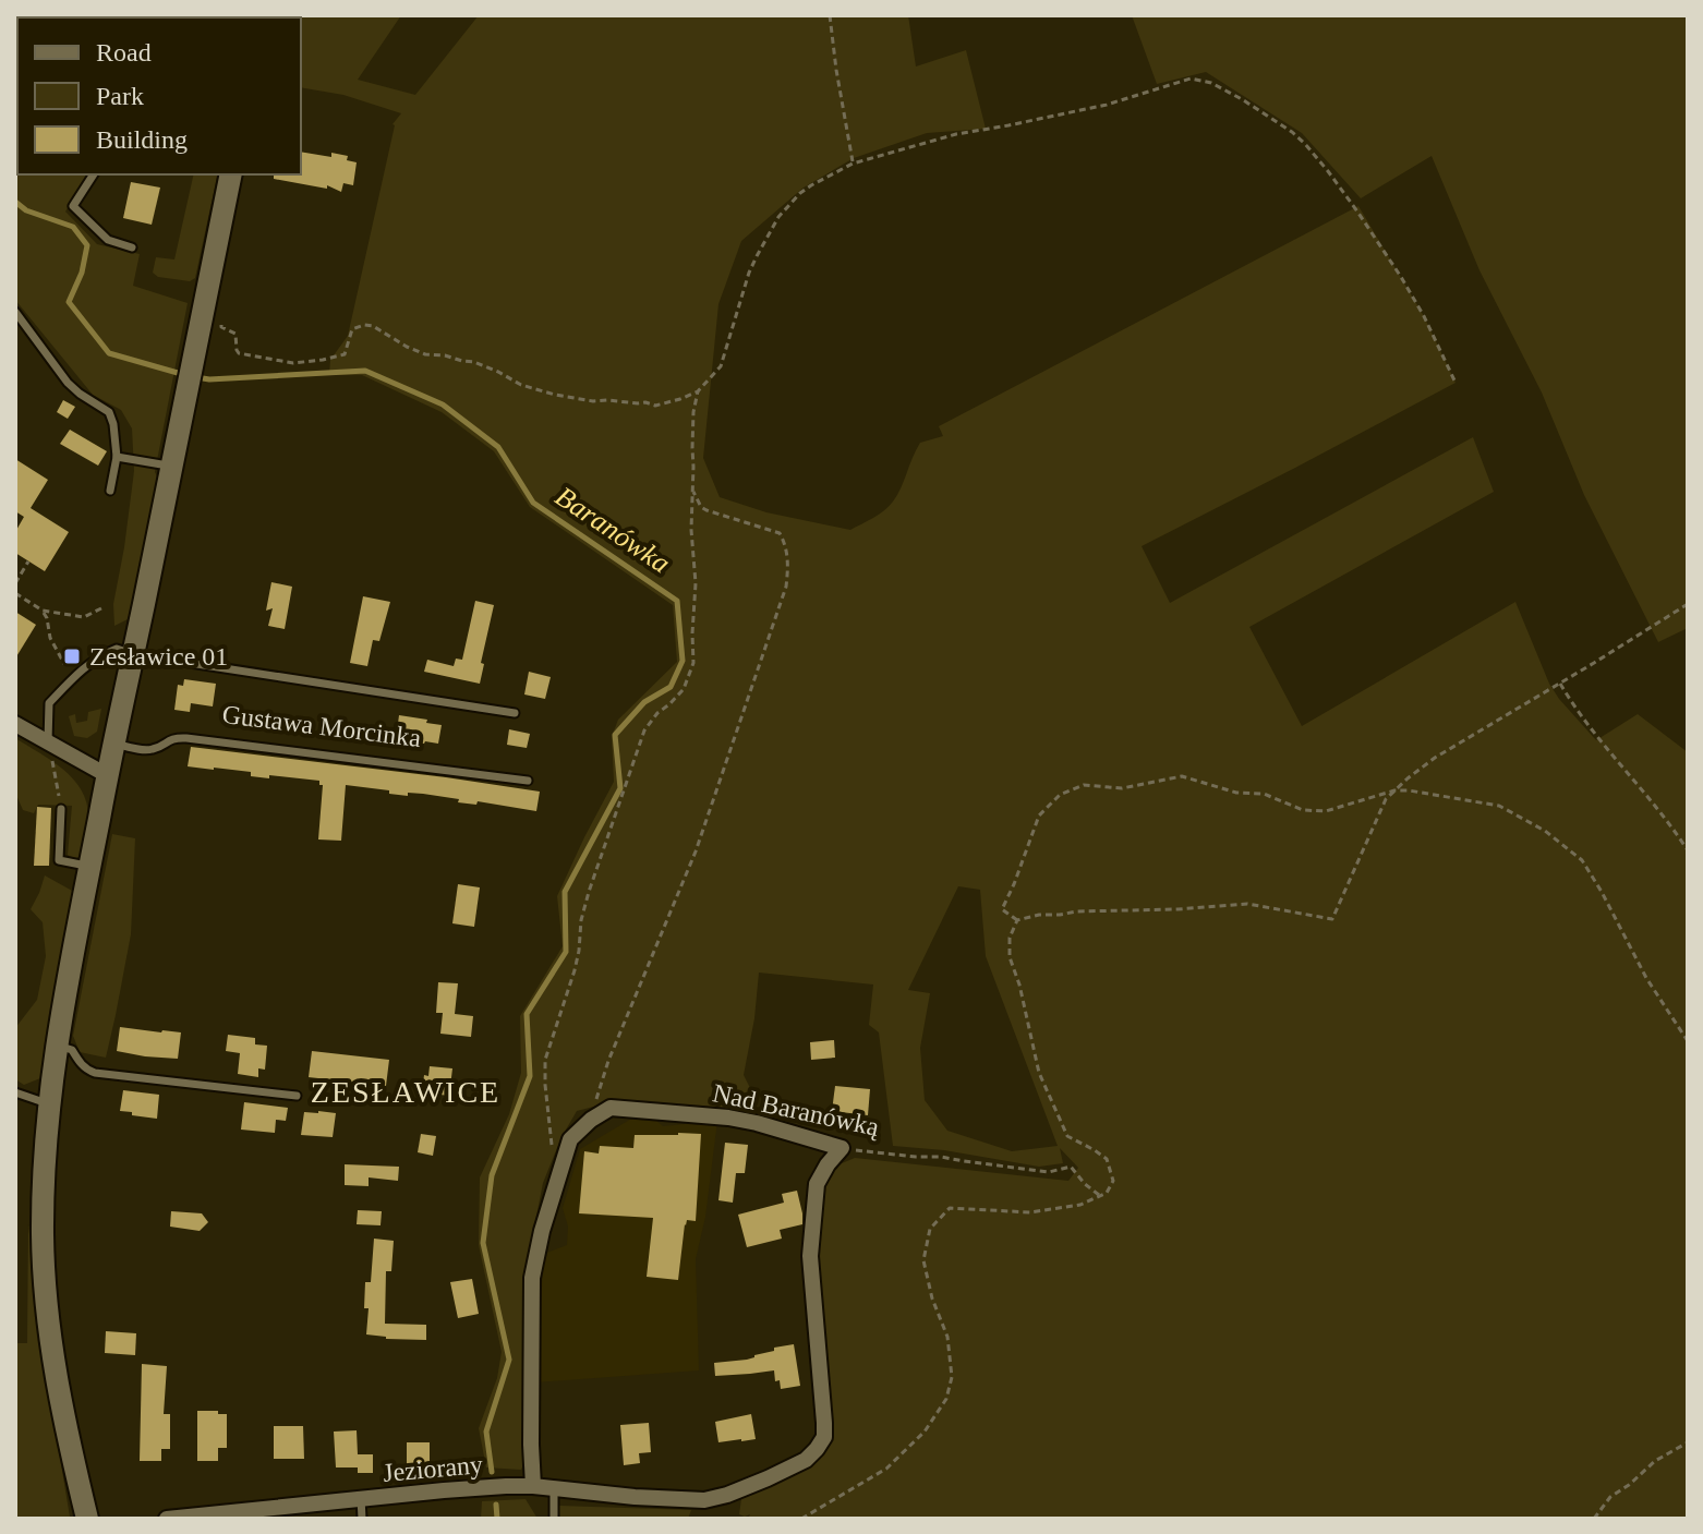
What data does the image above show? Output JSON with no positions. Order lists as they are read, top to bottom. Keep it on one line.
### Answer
{"streets":{"street":["Nad Baranówką","Jeziorany"],"lane":["Gustawa Morcinka"]},"crossings":[["Nad Baranówką","Jeziorany"]],"districts":["ZESŁAWICE"],"water":["Baranówka"],"places":{"transit":["Zesławice 01"]},"legend":["Road","Park","Building"]}
